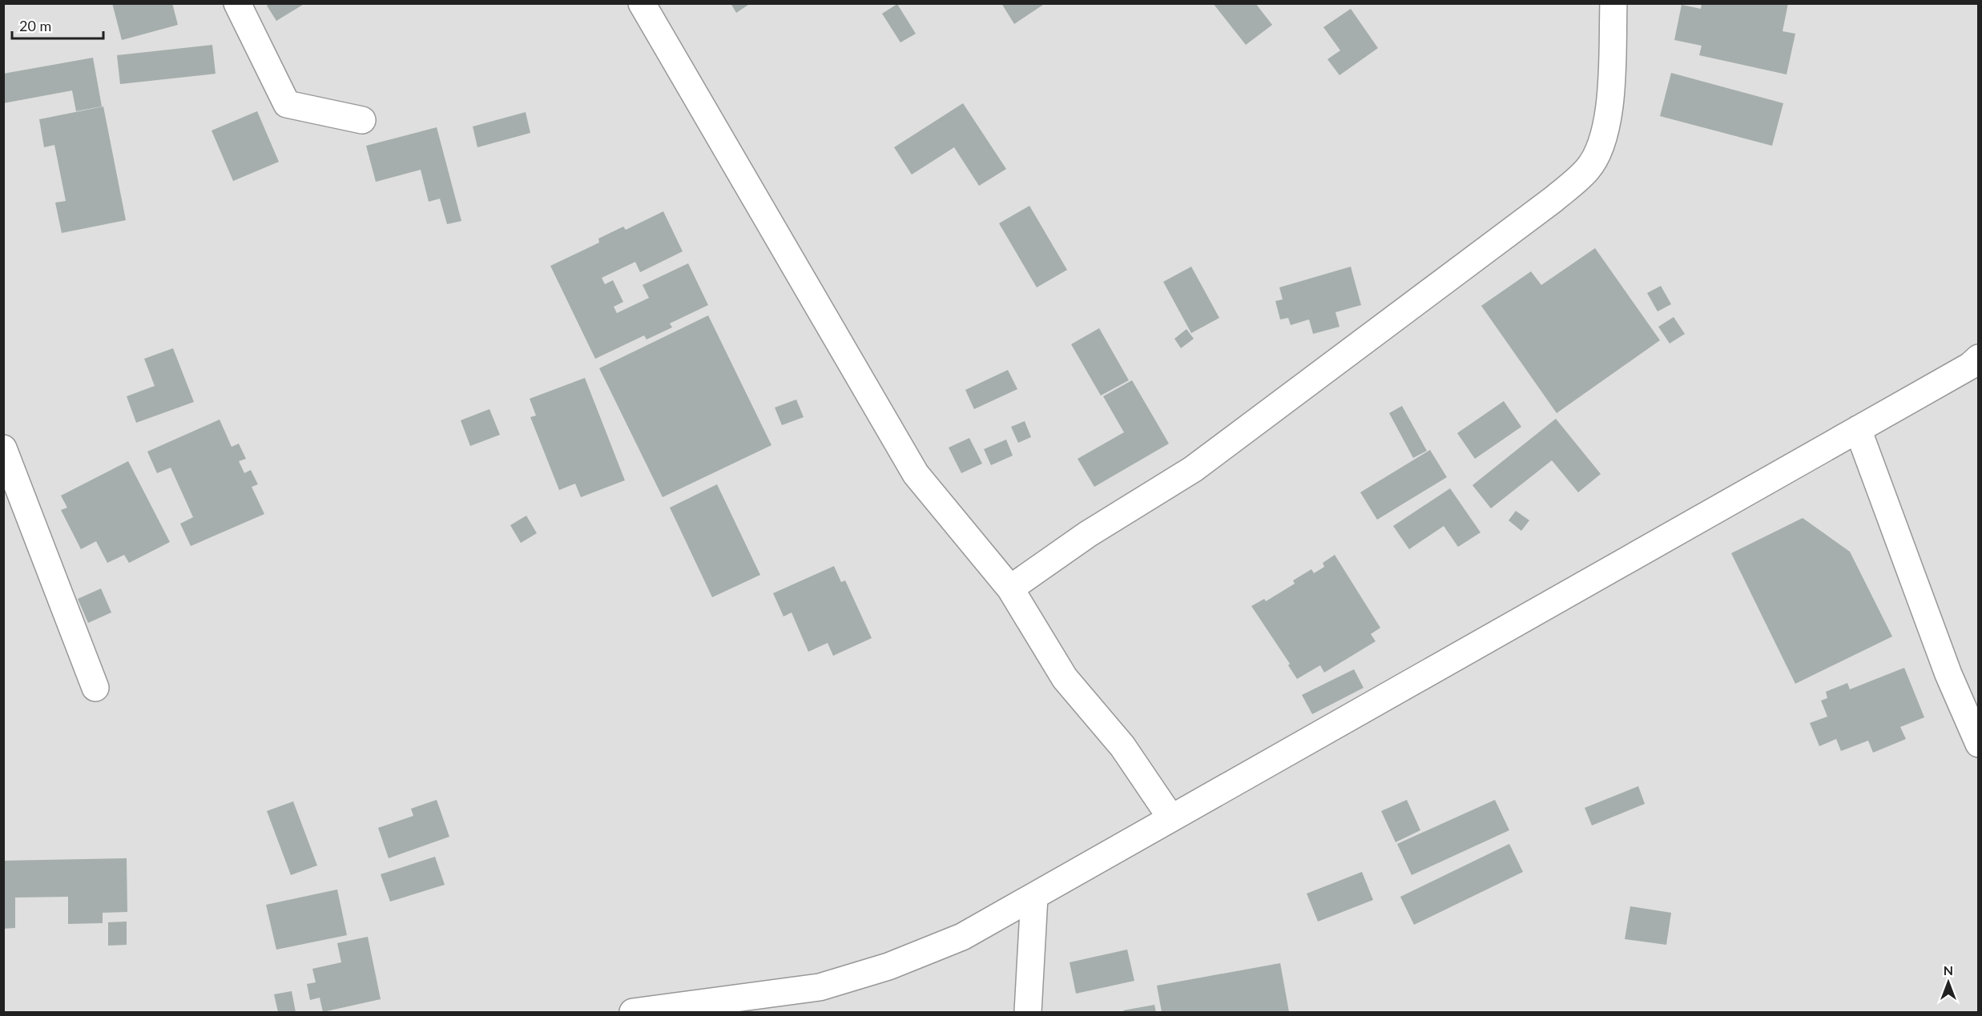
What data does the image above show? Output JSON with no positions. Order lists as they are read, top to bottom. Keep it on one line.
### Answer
{"scale_bar":"20 m","north":"top"}
